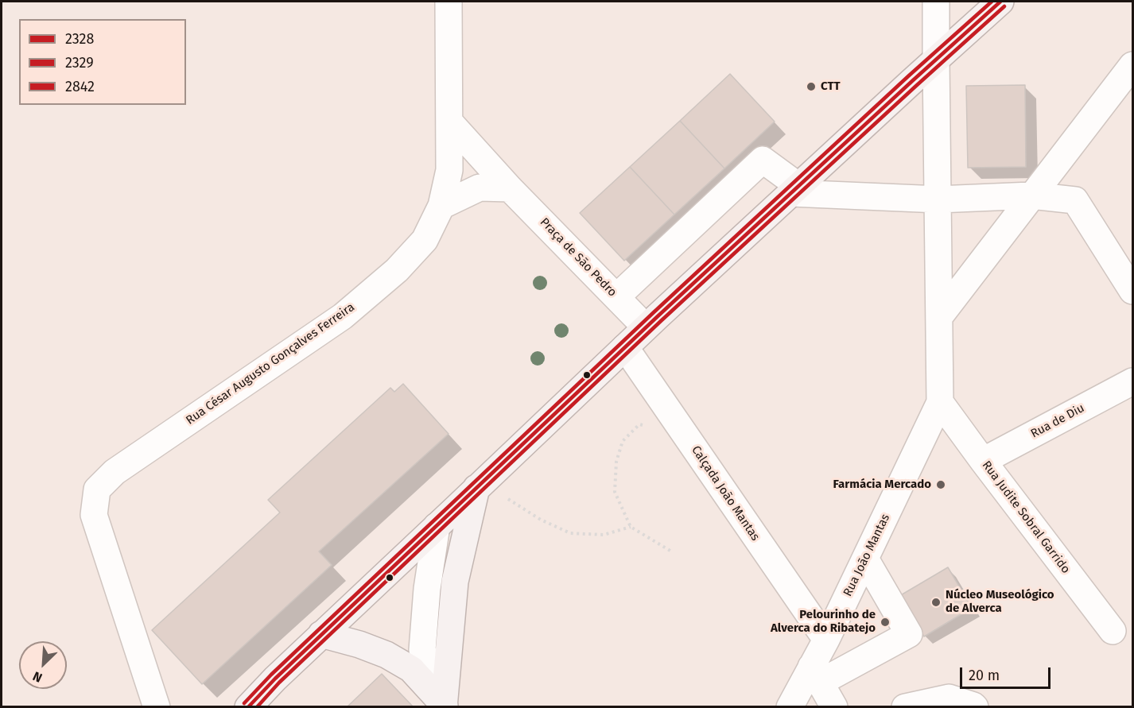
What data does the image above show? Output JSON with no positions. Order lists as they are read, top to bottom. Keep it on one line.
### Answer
{"streets":{"street":["Praça de São Pedro","Rua César Augusto Gonçalves Ferreira","Rua de Diu","Calçada João Mantas","Rua Judite Sobral Garrido","Rua João Mantas"]},"crossings":[["Praça de São Pedro","Rua César Augusto Gonçalves Ferreira"],["Rua de Diu","Rua Judite Sobral Garrido"],["Calçada João Mantas","Rua João Mantas"],["Rua Judite Sobral Garrido","Rua João Mantas"]],"places":["CTT","Farmácia Mercado","Núcleo Museológico de Alverca","Pelourinho de Alverca do Ribatejo"],"lines":["transit line 2328","transit line 2842","transit line 2329"],"legend":["2328","2329","2842"],"scale_bar":"20 m","north":"bottom left"}
